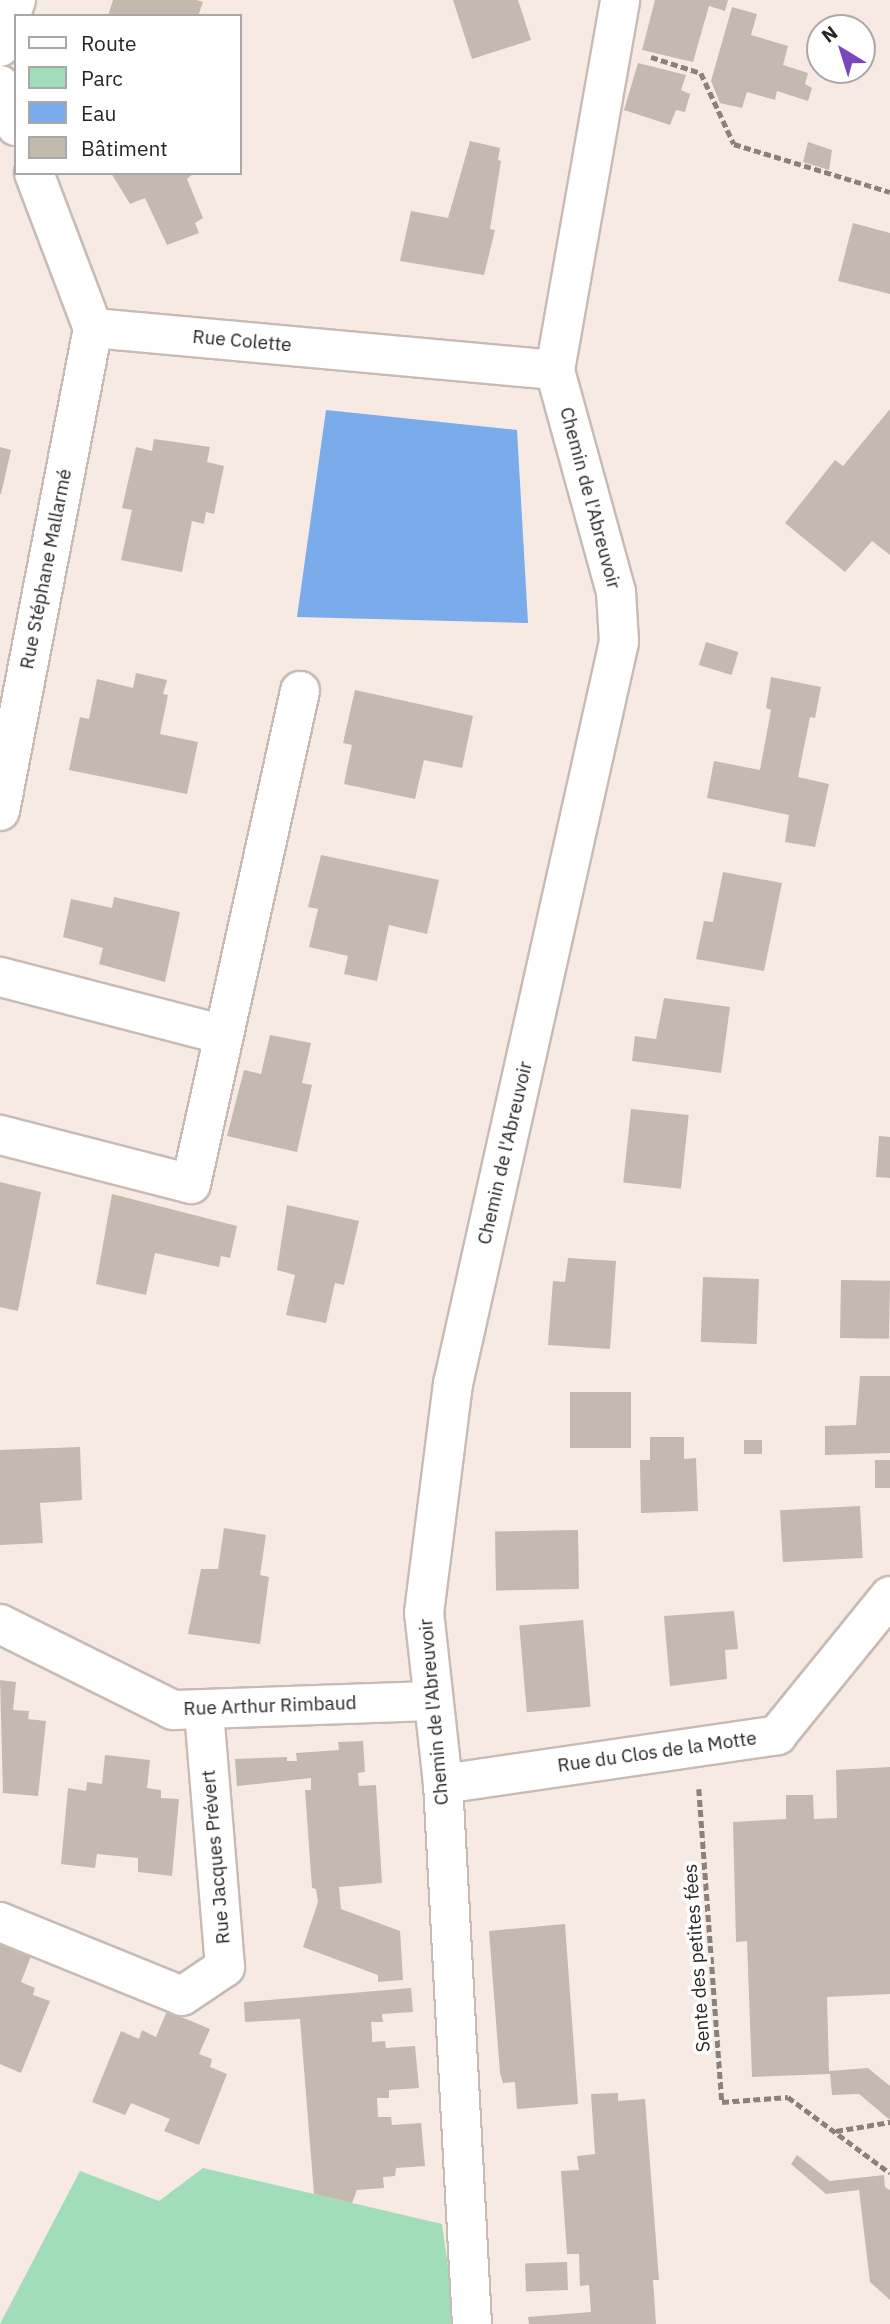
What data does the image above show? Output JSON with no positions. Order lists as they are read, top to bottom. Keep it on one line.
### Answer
{"streets":{"street":["Rue Colette","Chemin de l'Abreuvoir","Rue Stéphane Mallarmé","Rue Arthur Rimbaud","Rue du Clos de la Motte","Rue Jacques Prévert"],"path":["Sente des petites fées"]},"crossings":[["Rue Colette","Chemin de l'Abreuvoir"],["Rue Colette","Rue Stéphane Mallarmé"],["Chemin de l'Abreuvoir","Rue Arthur Rimbaud"],["Chemin de l'Abreuvoir","Rue du Clos de la Motte"],["Rue Arthur Rimbaud","Rue Jacques Prévert"],["Rue du Clos de la Motte","Sente des petites fées"]],"legend":["Route","Parc","Eau","Bâtiment"],"north":"top left"}
